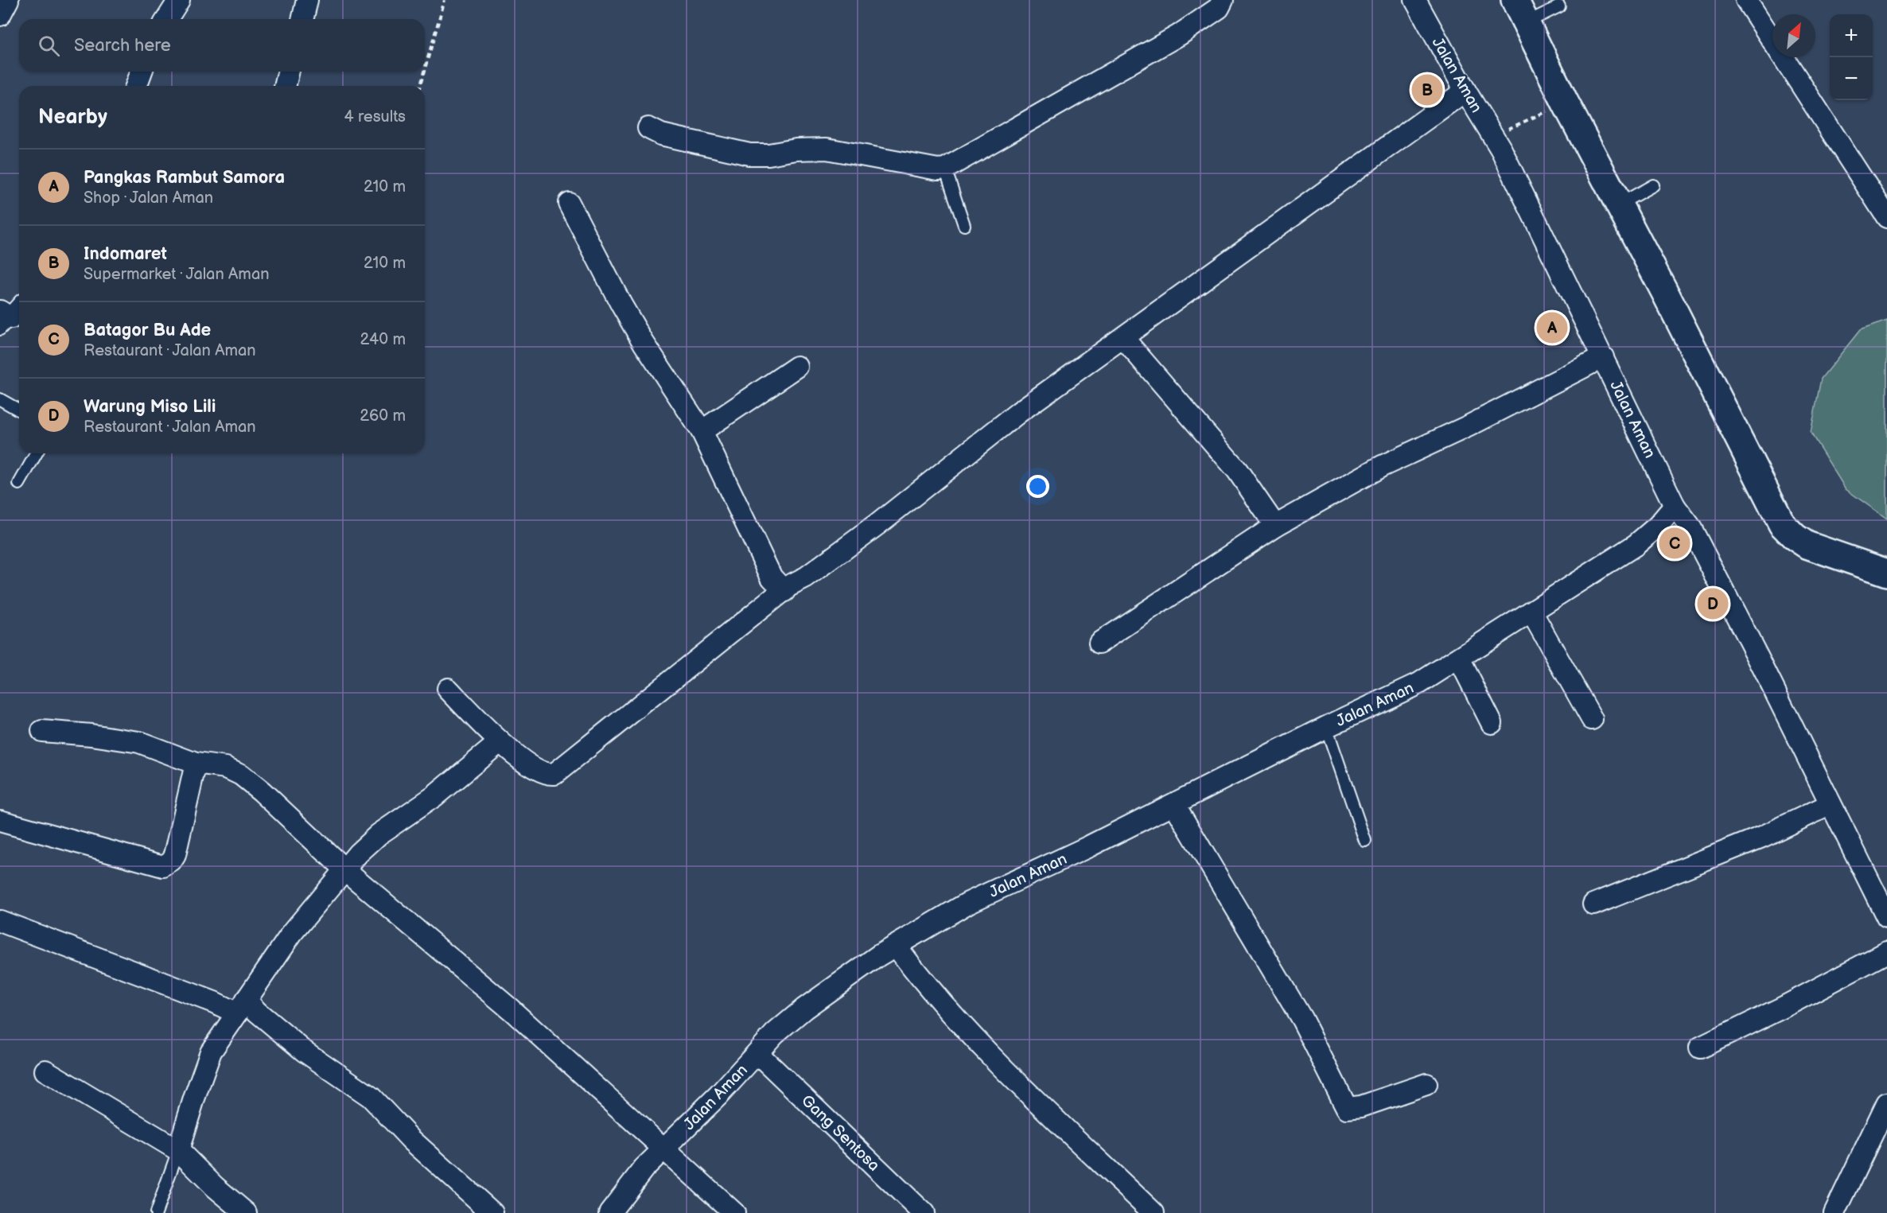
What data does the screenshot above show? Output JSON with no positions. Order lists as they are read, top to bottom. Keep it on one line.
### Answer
{"streets":{"street":["Jalan Aman","Gang Sentosa"]},"crossings":[["Jalan Aman","Gang Sentosa"]],"north":"top right","page":{"map_buttons":["+","−"],"search":"Search here","pins":["B","A","C","D"],"heading":["Nearby","4 results"],"list":[{"mark":"A","name":"Pangkas Rambut Samora","note":"Shop · Jalan Aman","value":"210 m"},{"mark":"B","name":"Indomaret","note":"Supermarket · Jalan Aman","value":"210 m"},{"mark":"C","name":"Batagor Bu Ade","note":"Restaurant · Jalan Aman","value":"240 m"},{"mark":"D","name":"Warung Miso Lili","note":"Restaurant · Jalan Aman","value":"260 m"}]}}
